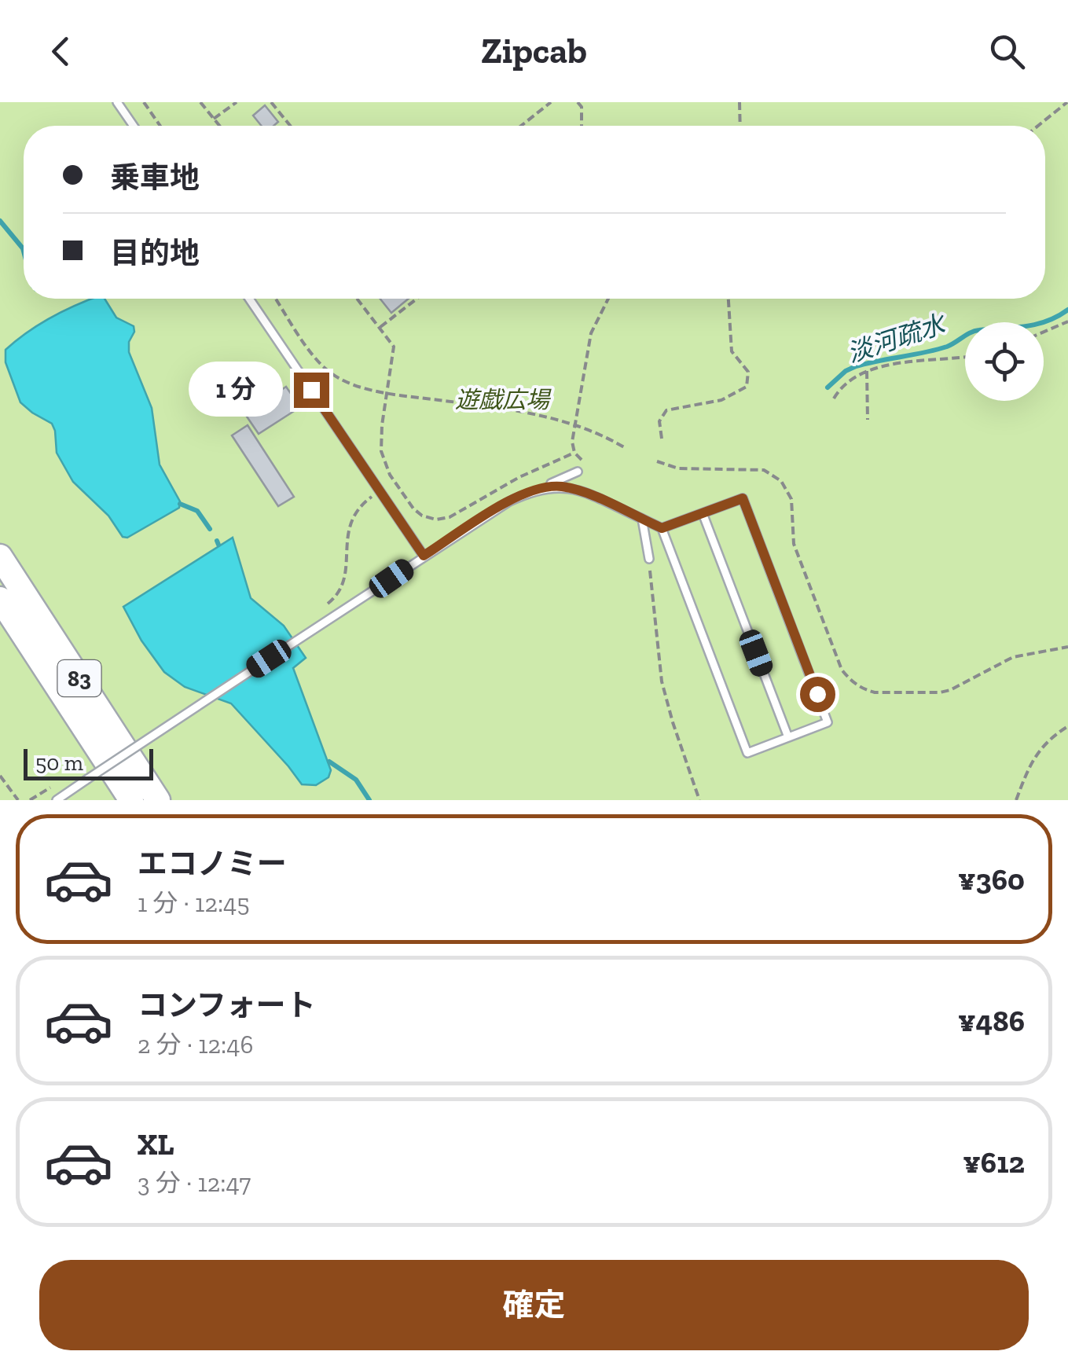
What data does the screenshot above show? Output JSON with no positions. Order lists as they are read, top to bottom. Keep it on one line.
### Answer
{"streets":{"main road":["83"]},"water":["淡河疏水"],"parks":["遊戯広場"],"scale_bar":"50 m","page":{"header":"Zipcab","banner":["乗車地","目的地"],"bubble":"1 分","scale":"50 m","list":[{"name":"エコノミー","note":"1 分 · 12:45","value":"¥360"},{"name":"コンフォート","note":"2 分 · 12:46","value":"¥486"},{"name":"XL","note":"3 分 · 12:47","value":"¥612"}],"buttons":"確定"}}
